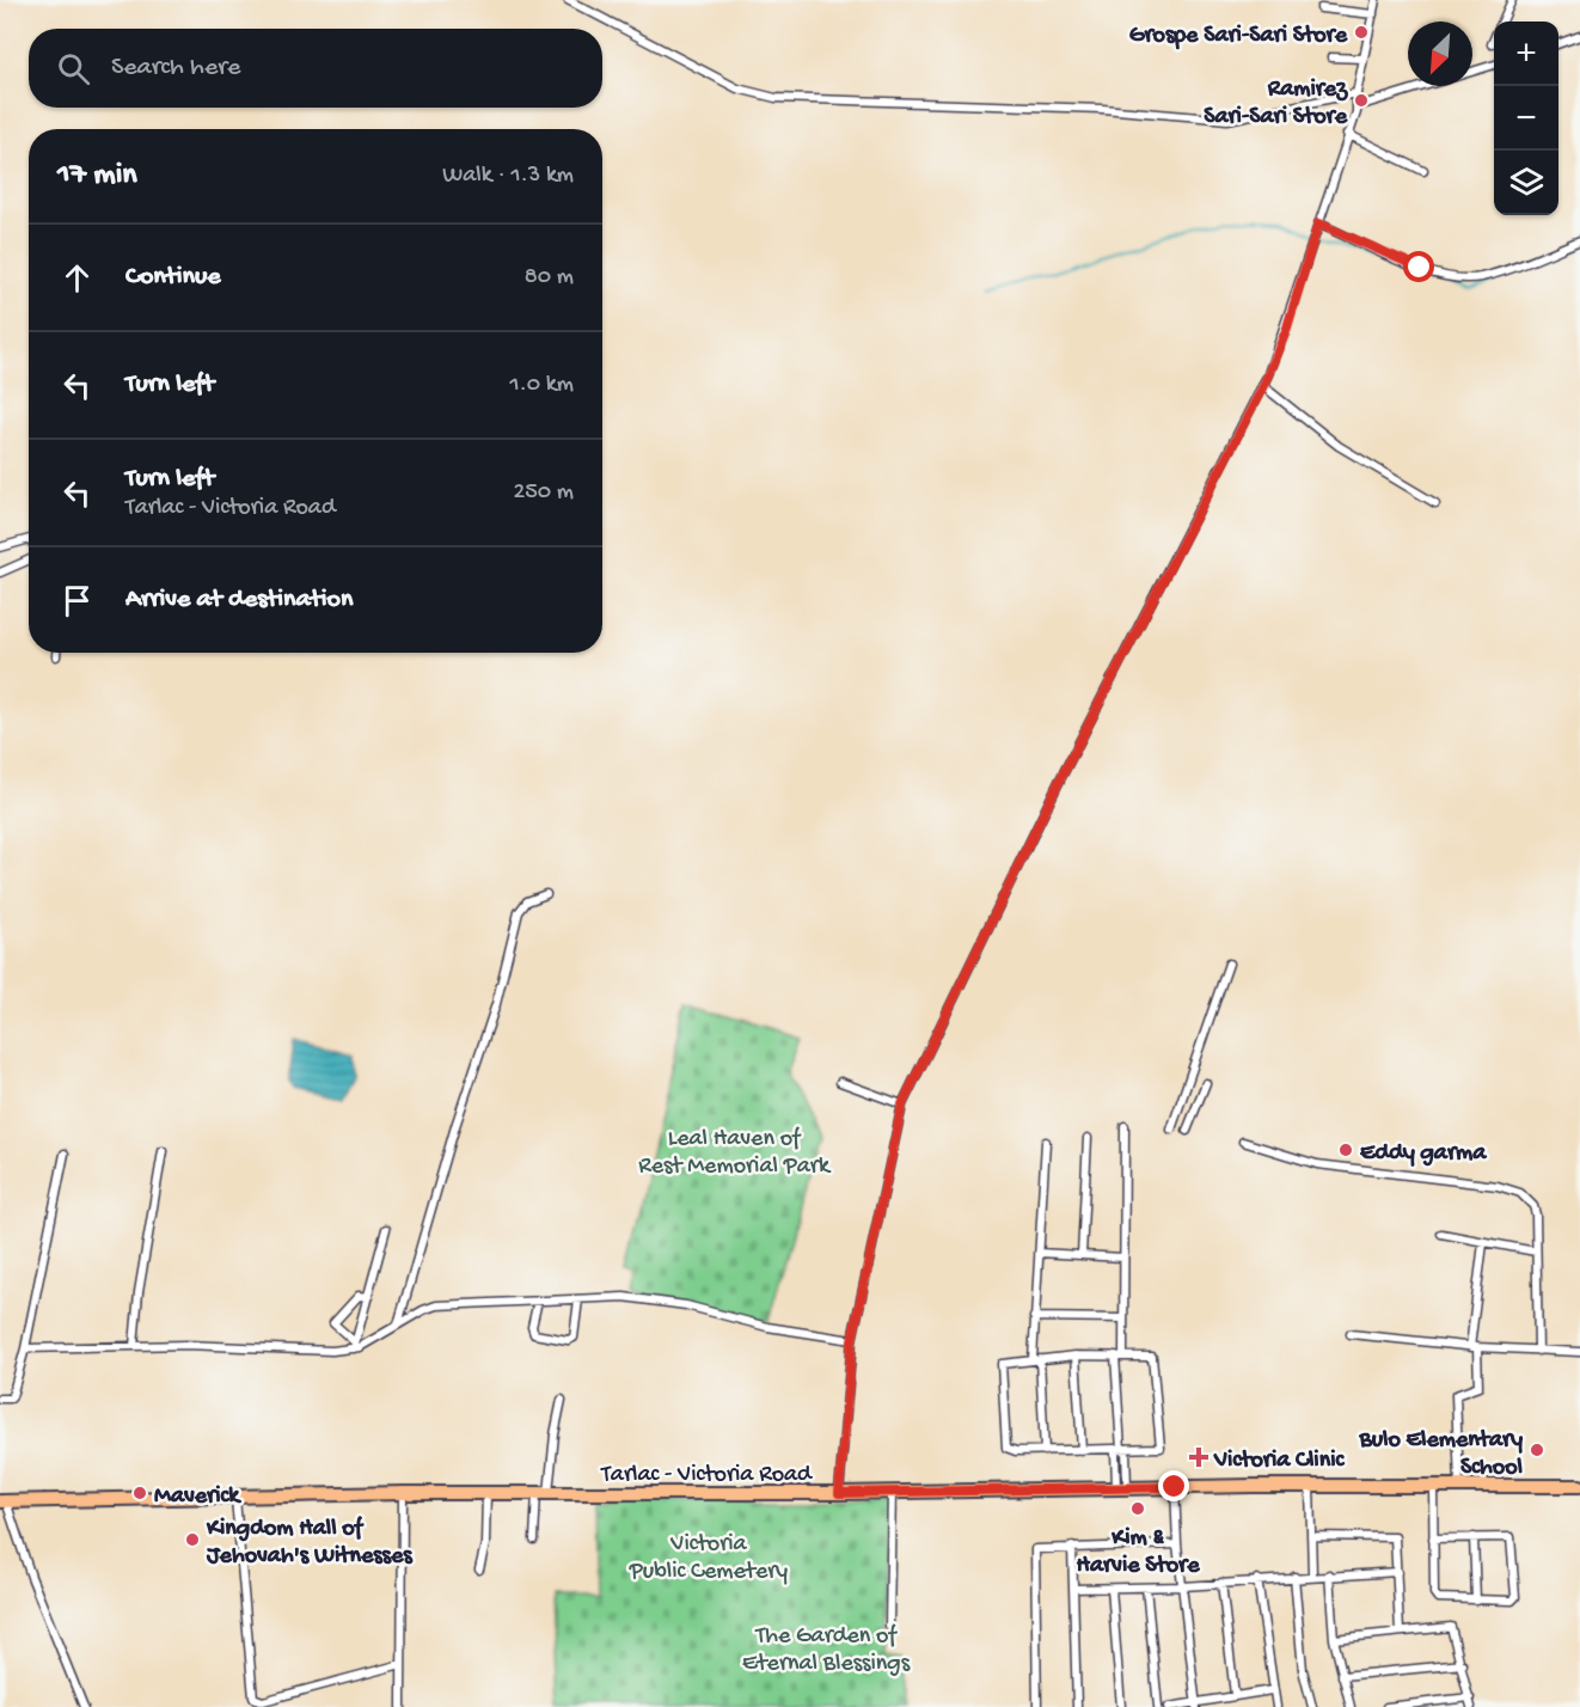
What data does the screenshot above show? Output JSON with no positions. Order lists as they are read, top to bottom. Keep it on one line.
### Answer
{"streets":{"main road":["Tarlac - Victoria Road"]},"parks":["Leal Haven of Rest Memorial Park","Victoria Public Cemetery","The Garden of Eternal Blessings"],"places":{"other":["Grospe Sari-Sari Store","Ramirez Sari-Sari Store","Eddy garma","Bulo Elementary School","Maverick","Kim & Harvie Store","Kingdom Hall of Jehovah's Witnesses"],"health":["Victoria Clinic"]},"north":"bottom left","page":{"map_buttons":["+","−"],"search":"Search here","heading":["17 min","Walk · 1.3 km"],"list":[["Continue","80 m"],["Turn left","1.0 km"],["Turn left","Tarlac - Victoria Road","250 m"],"Arrive at destination"]}}
